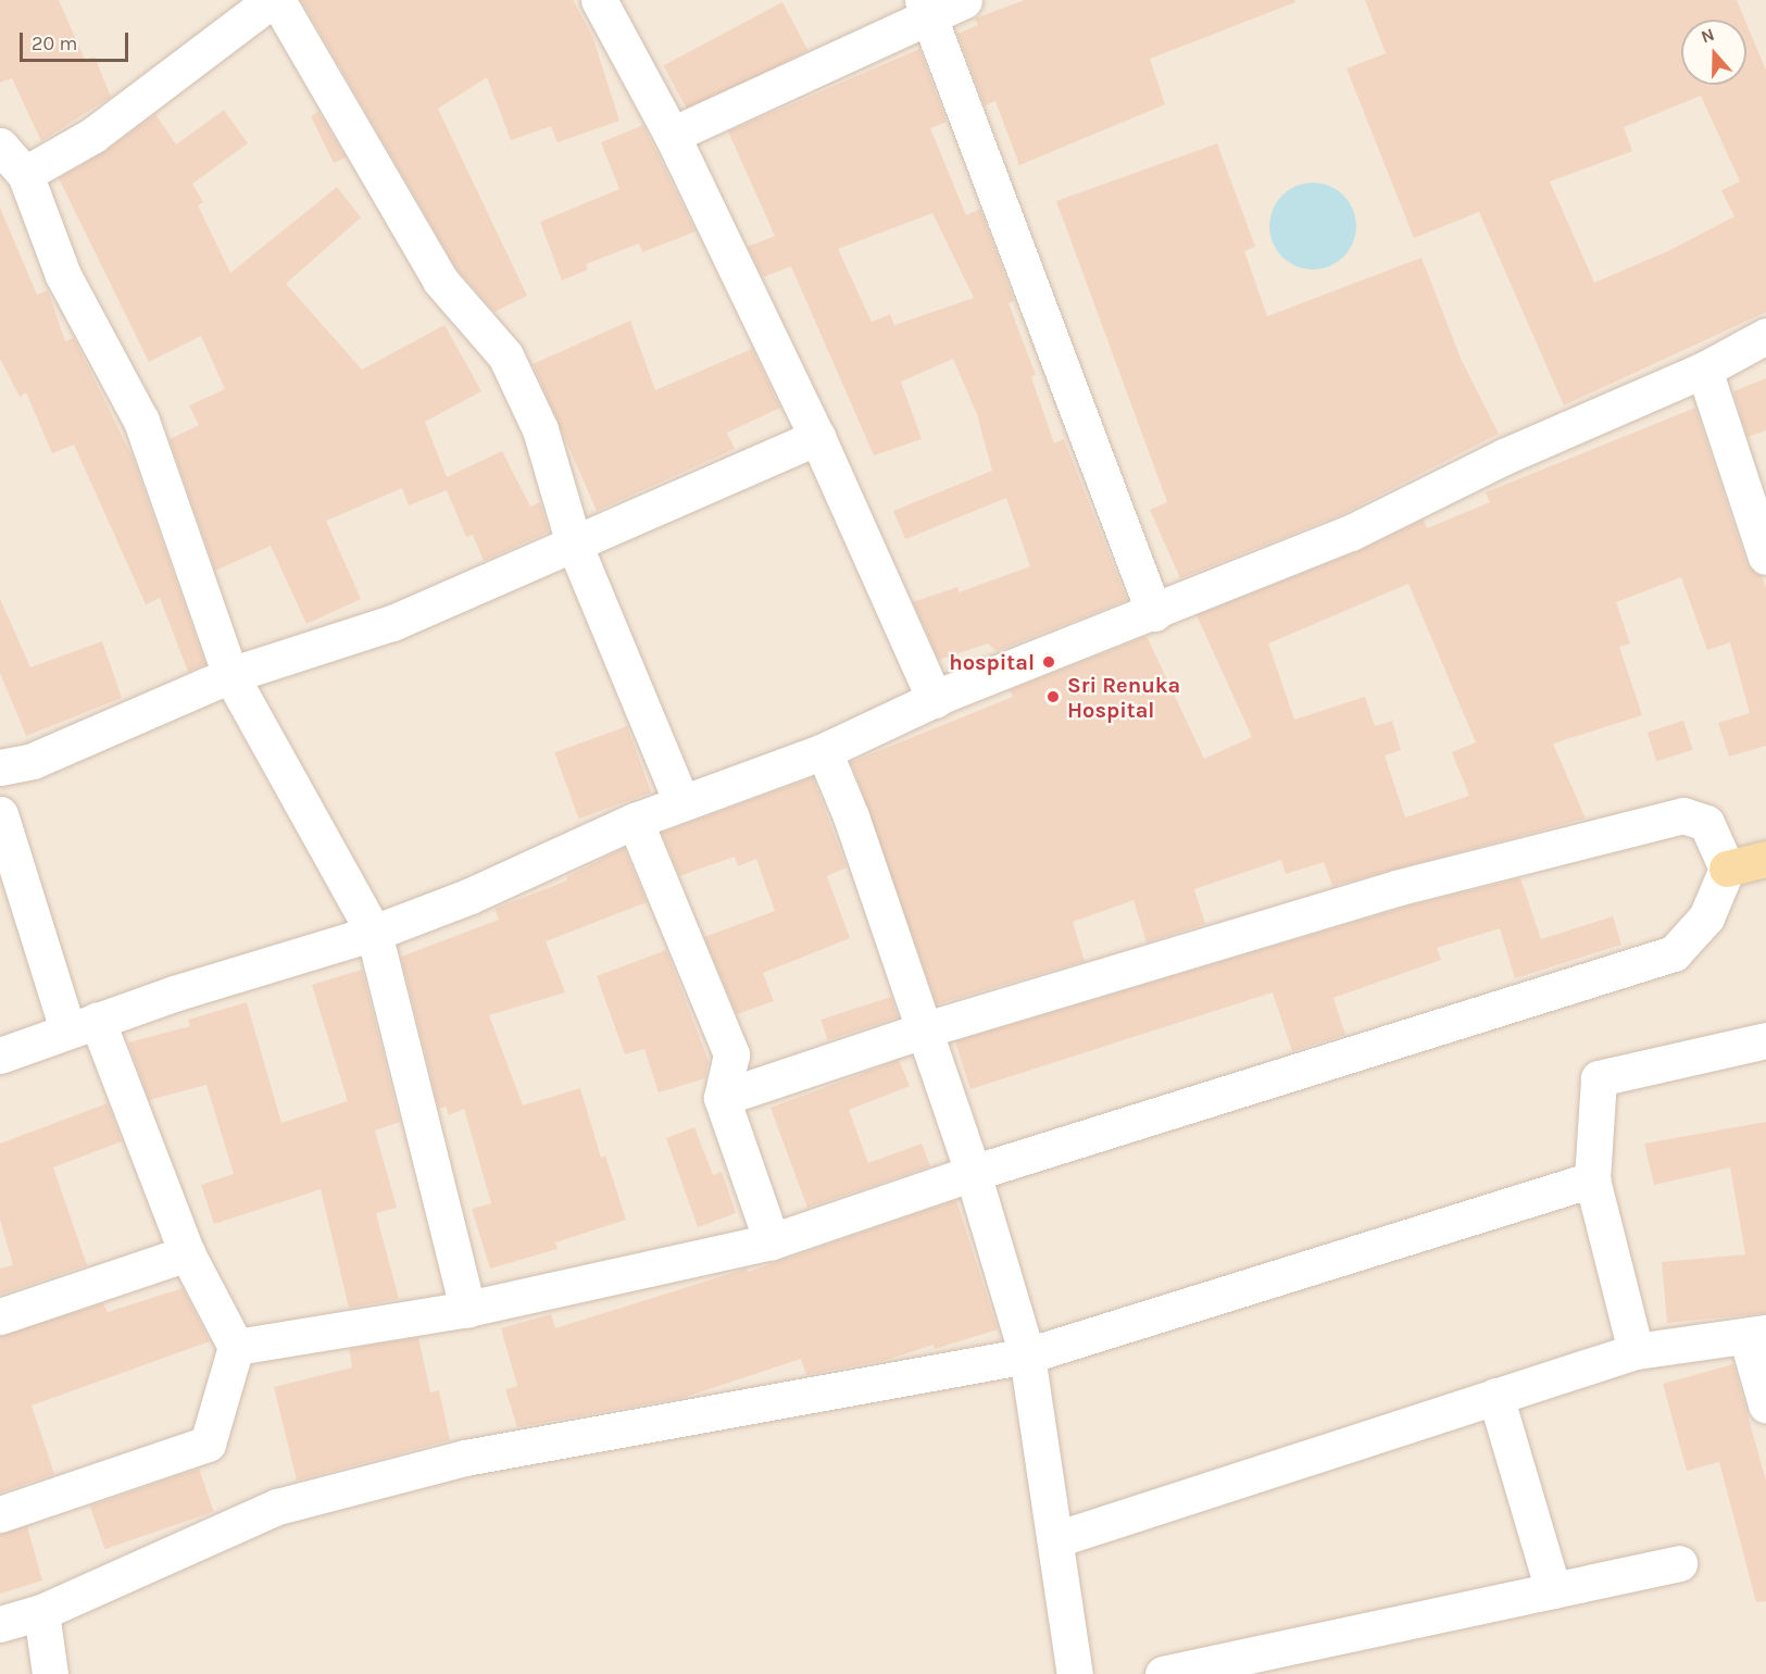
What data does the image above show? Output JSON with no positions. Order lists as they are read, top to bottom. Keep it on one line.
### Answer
{"places":["hospital","Sri Renuka Hospital"],"scale_bar":"20 m","north":"top"}
